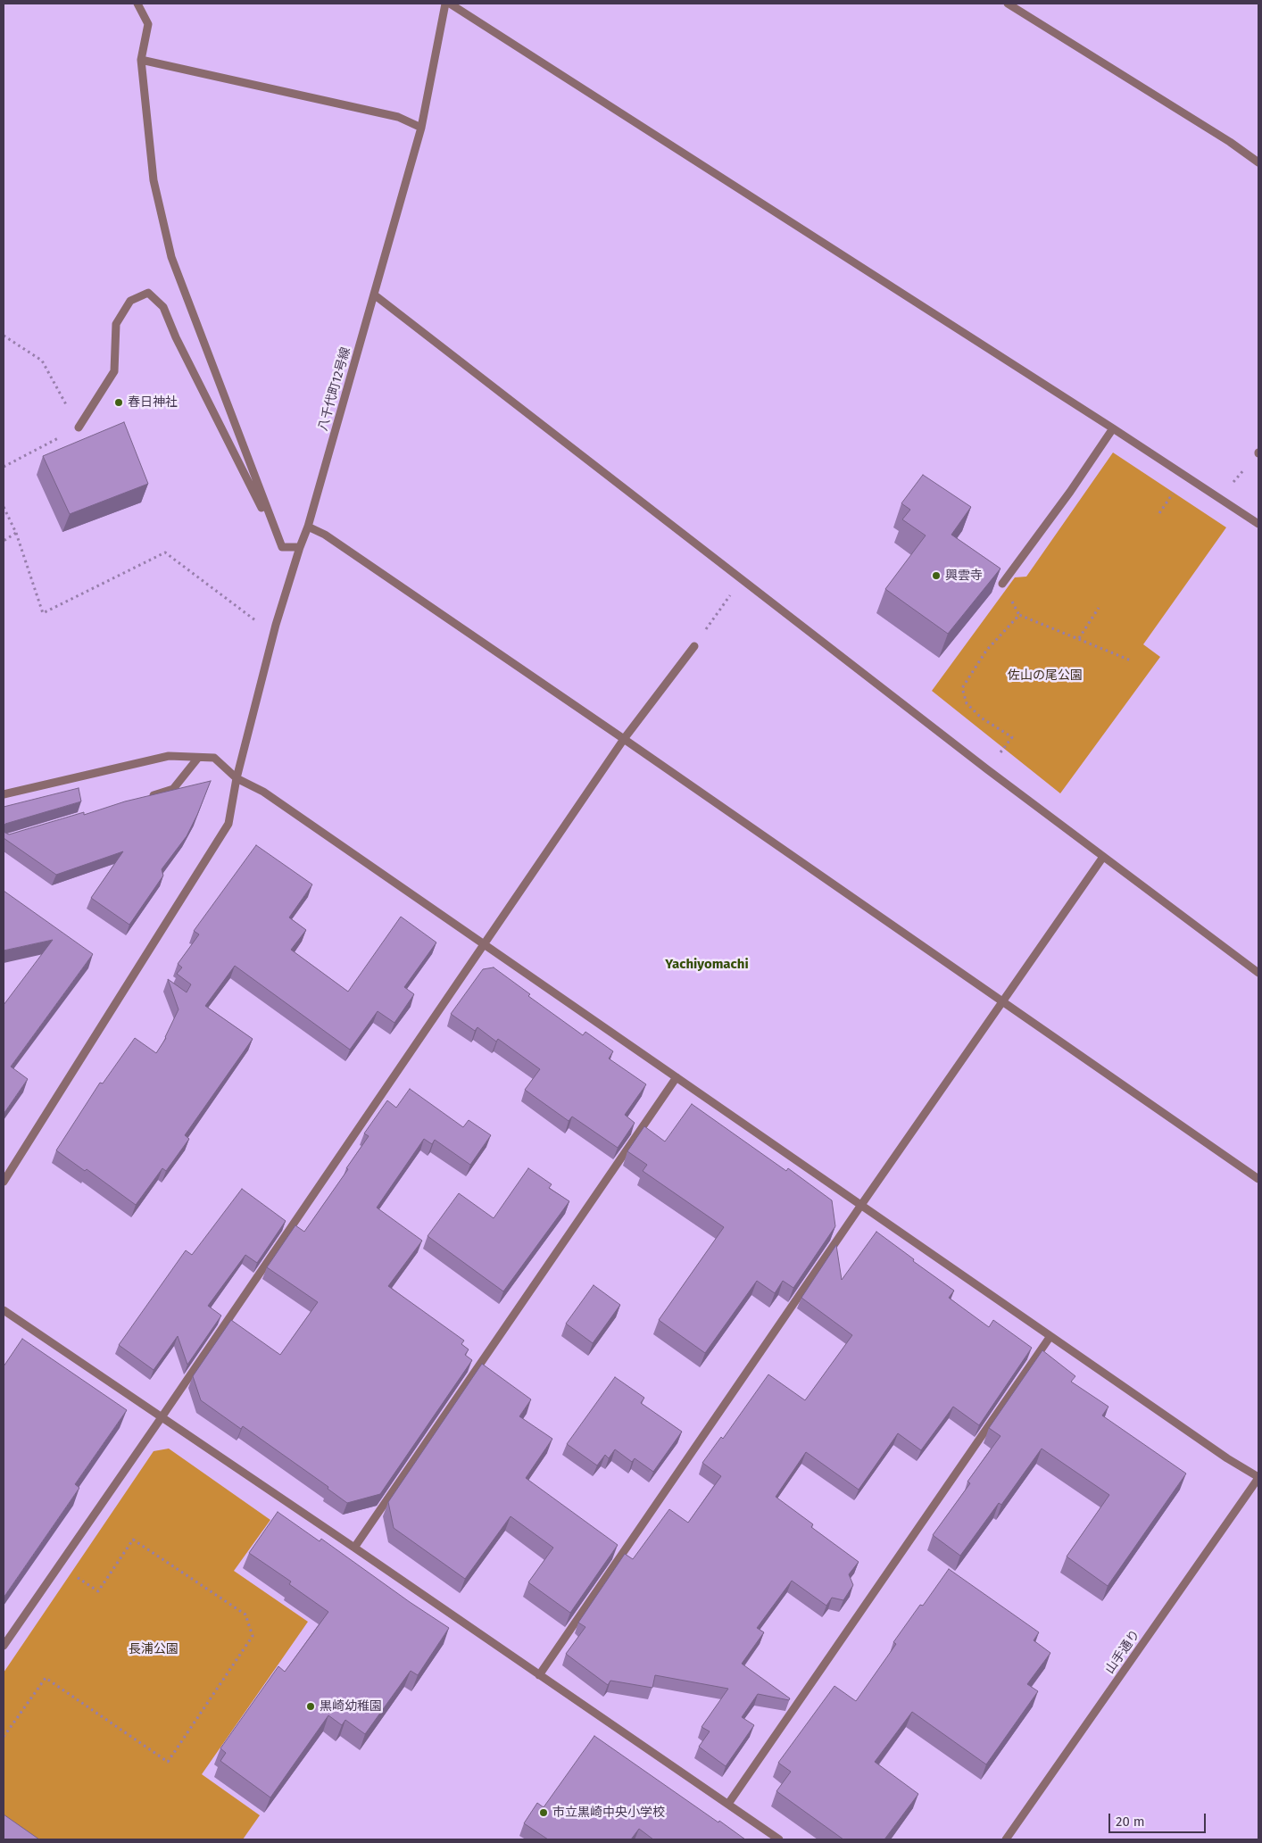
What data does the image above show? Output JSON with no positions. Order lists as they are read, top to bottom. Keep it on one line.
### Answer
{"streets":{"street":["八千代町12号線","山手通り"]},"districts":["Yachiyomachi"],"parks":["佐山の尾公園","長浦公園"],"places":["春日神社","興雲寺","黒崎幼稚園","市立黒崎中央小学校"],"scale_bar":"20 m"}
